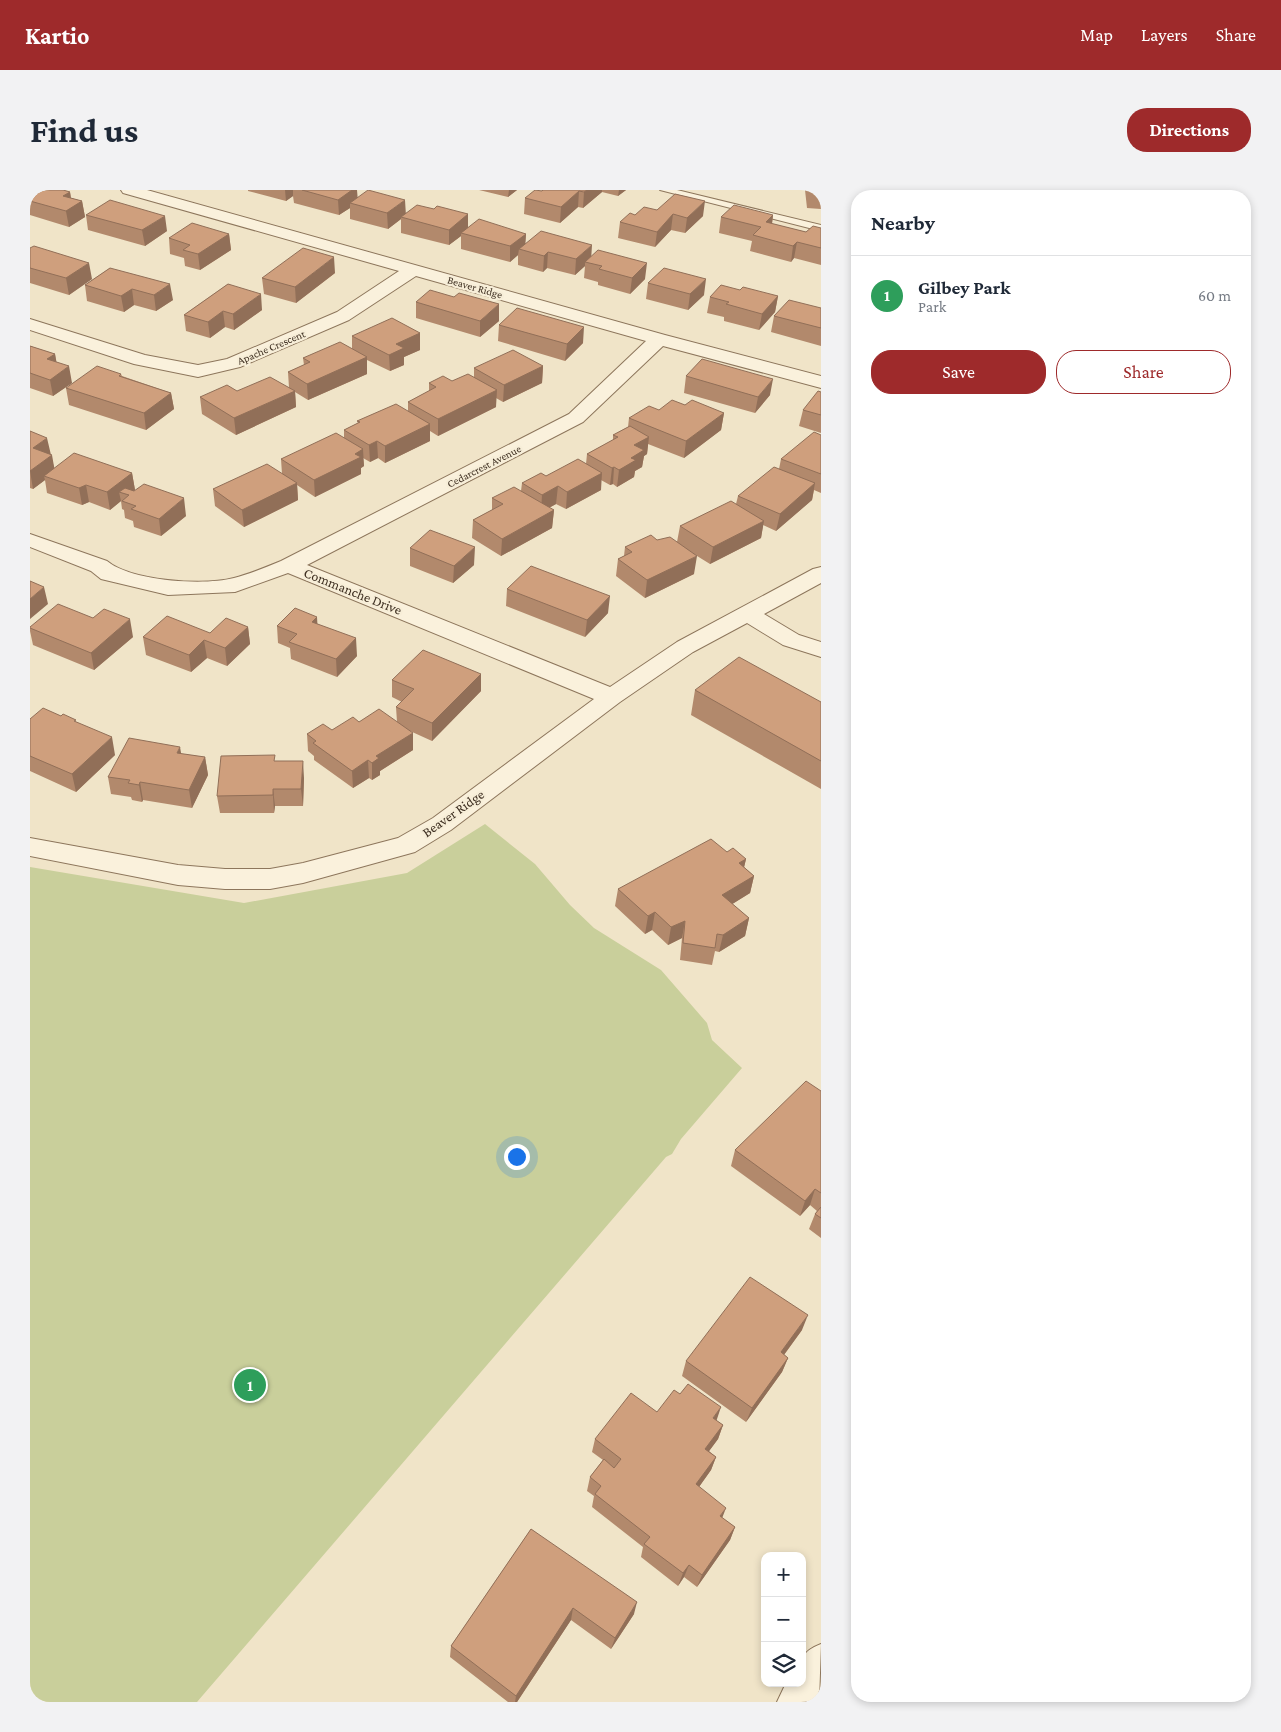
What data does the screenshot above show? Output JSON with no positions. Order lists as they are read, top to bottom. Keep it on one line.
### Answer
{"streets":{"street":["Beaver Ridge","Apache Crescent","Cedarcrest Avenue","Commanche Drive"]},"crossings":[["Beaver Ridge","Apache Crescent"],["Beaver Ridge","Cedarcrest Avenue"],["Beaver Ridge","Commanche Drive"],["Cedarcrest Avenue","Commanche Drive"]],"page":{"header":"Kartio","nav":["Map","Layers","Share"],"buttons":["Directions",["Save","Share"]],"title":"Find us","heading":"Nearby","list":[{"mark":"1","name":"Gilbey Park","note":"Park","value":"60 m"}],"pins":"1","map_buttons":["+","−"]}}
